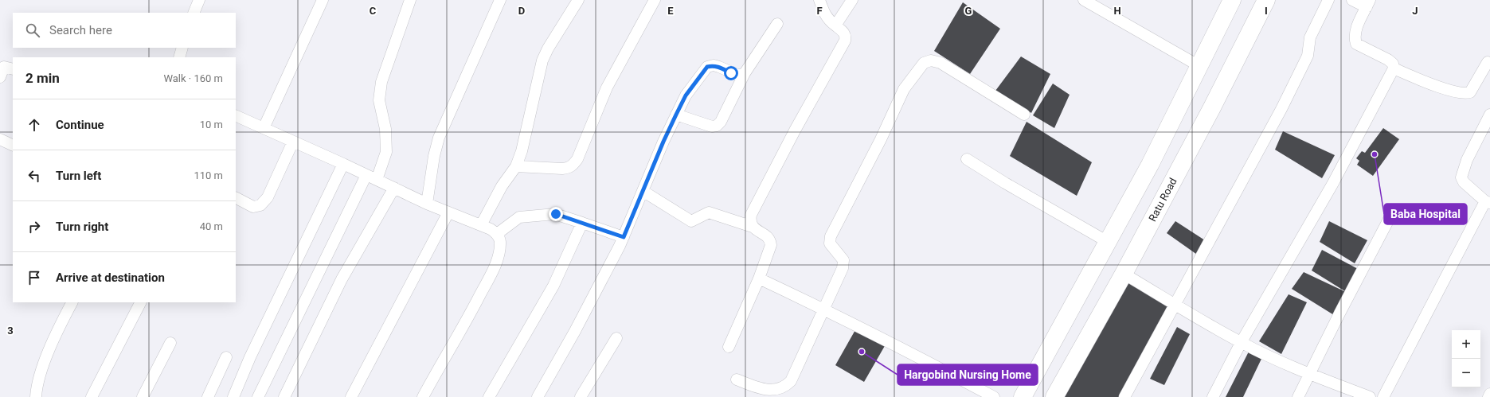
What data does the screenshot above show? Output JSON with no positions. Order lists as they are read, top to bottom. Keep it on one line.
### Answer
{"streets":{"main road":["Ratu Road"]},"places":["Baba Hospital","Hargobind Nursing Home"],"page":{"search":"Search here","heading":["2 min","Walk · 160 m"],"list":[["Continue","10 m"],["Turn left","110 m"],["Turn right","40 m"],"Arrive at destination"],"map_buttons":["+","−"]},"grid":{"columns":["C","D","E","F","G","H","I","J"],"rows":["3"]}}
